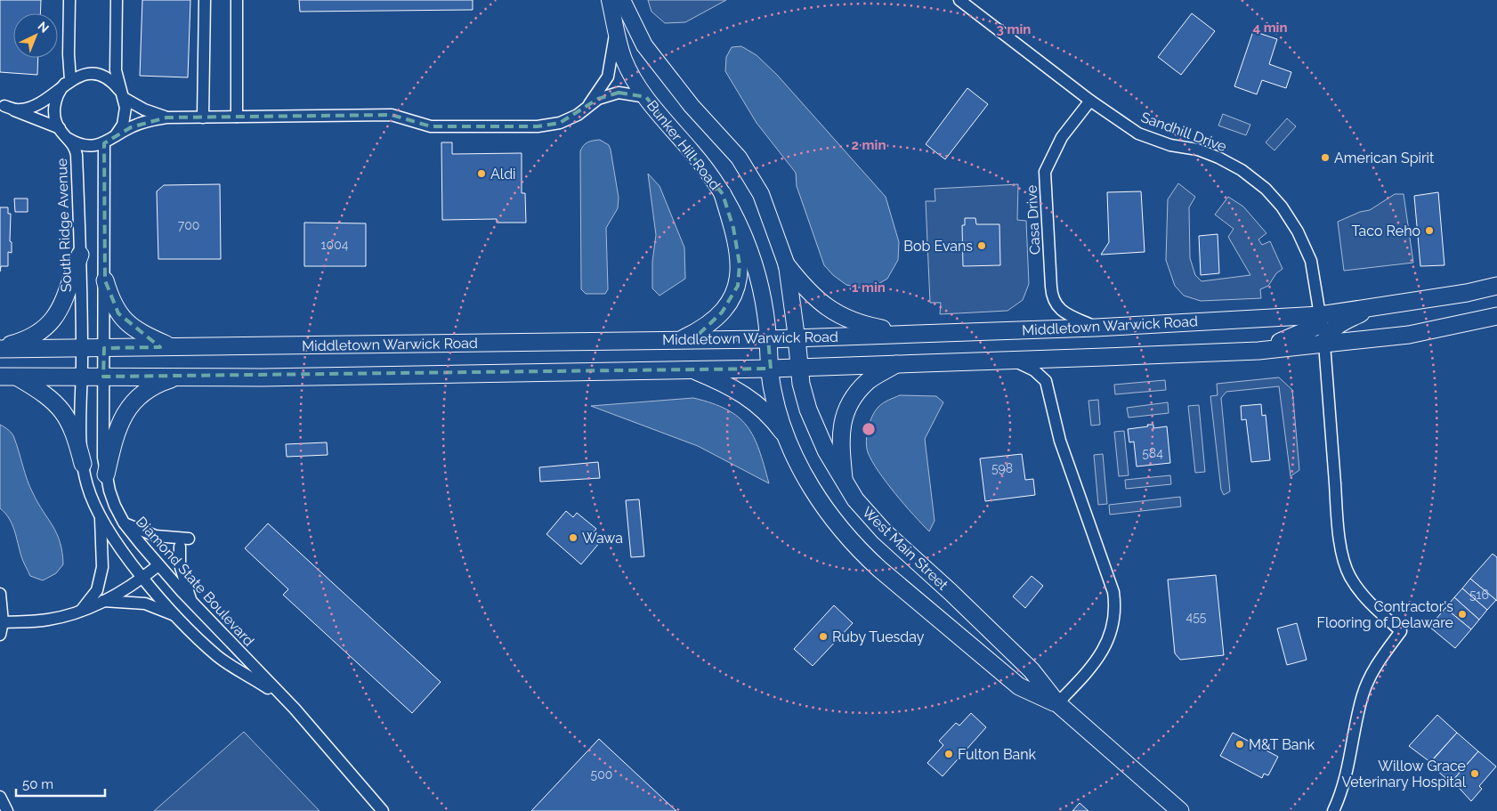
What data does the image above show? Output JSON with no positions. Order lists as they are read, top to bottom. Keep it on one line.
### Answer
{"streets":{"main road":["Bunker Hill Road","Middletown Warwick Road","West Main Street"],"street":["Sandhill Drive","Casa Drive","South Ridge Avenue","Diamond State Boulevard"]},"crossings":[["Sandhill Drive","Casa Drive"],["Sandhill Drive","Middletown Warwick Road"],["Bunker Hill Road","Middletown Warwick Road"],["Bunker Hill Road","West Main Street"],["Casa Drive","Middletown Warwick Road"],["South Ridge Avenue","Middletown Warwick Road"],["South Ridge Avenue","Diamond State Boulevard"],["Middletown Warwick Road","West Main Street"],["Middletown Warwick Road","Diamond State Boulevard"]],"places":["American Spirit","Aldi","Taco Reho","Bob Evans","Wawa","Contractor's Flooring of Delaware","Ruby Tuesday","M&T Bank","Fulton Bank","Willow Grace Veterinary Hospital"],"house_numbers":["700","1004","584","598","516","455","500"],"scale_bar":"50 m","north":"top right","rings":["4 min","3 min","2 min","1 min"]}
